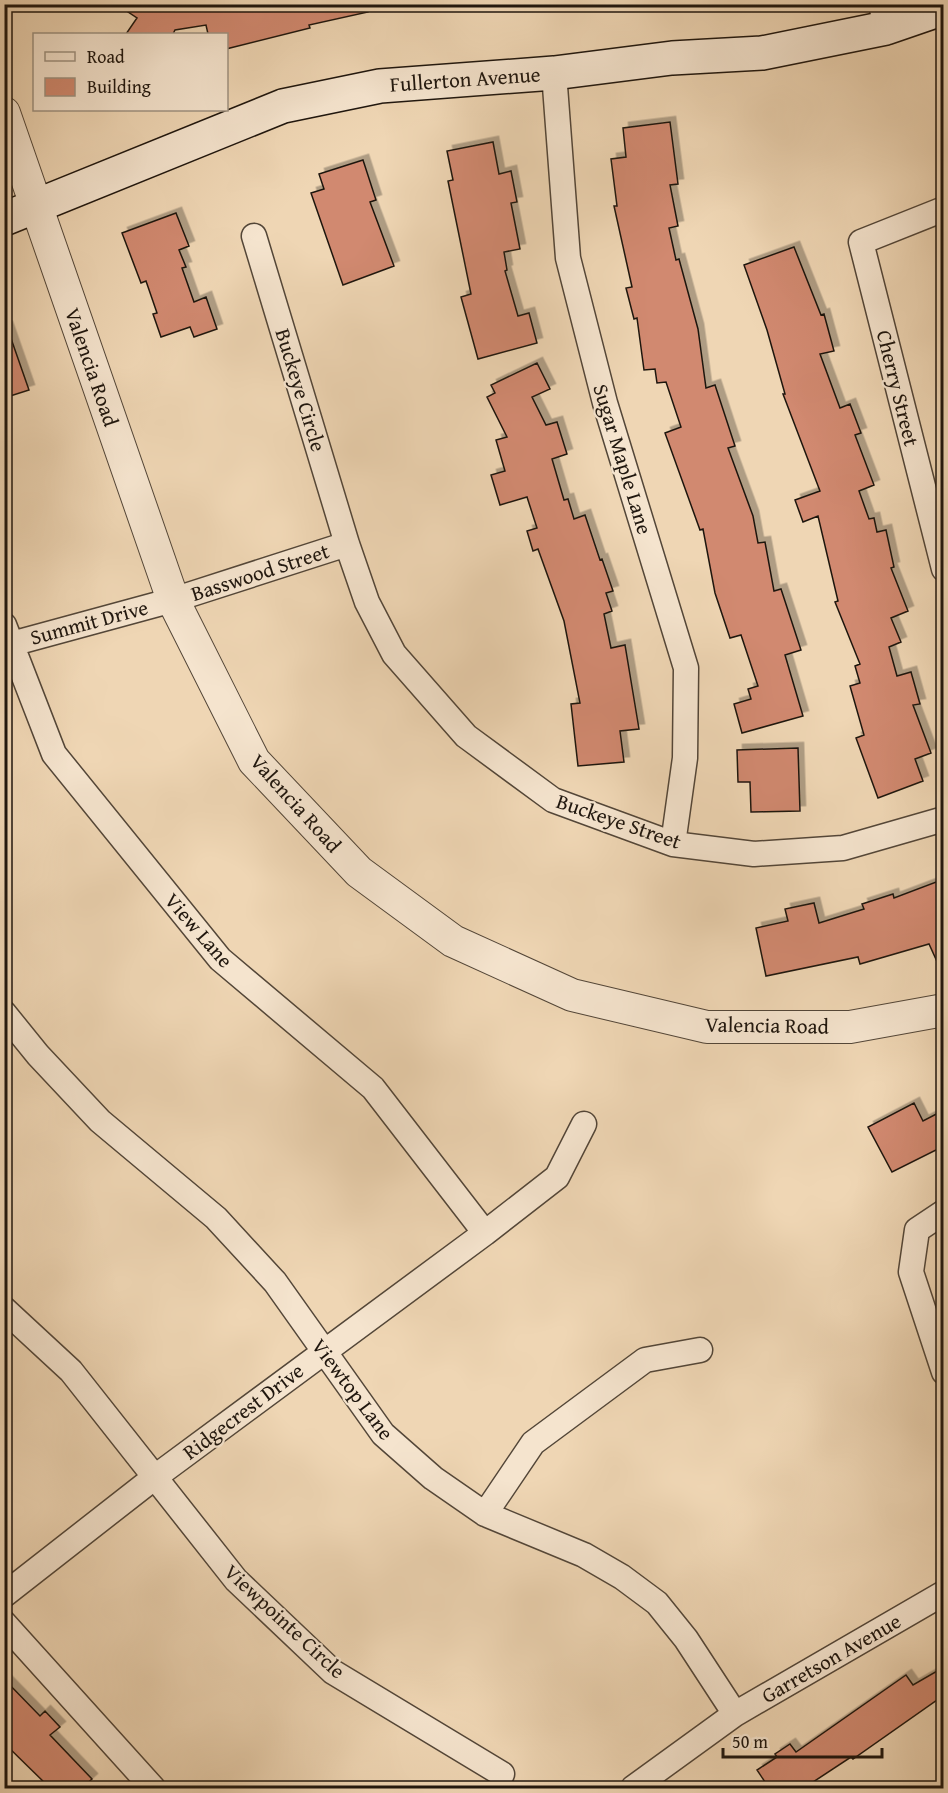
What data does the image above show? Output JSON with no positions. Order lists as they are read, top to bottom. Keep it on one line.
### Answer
{"streets":{"main road":["Fullerton Avenue"],"street":["Valencia Road","Cherry Street","Buckeye Circle","Sugar Maple Lane","Basswood Street","Summit Drive","Buckeye Street","View Lane","Viewtop Lane","Ridgecrest Drive","Viewpointe Circle","Garretson Avenue"]},"crossings":[["Fullerton Avenue","Valencia Road"],["Fullerton Avenue","Sugar Maple Lane"],["Valencia Road","Basswood Street"],["Valencia Road","Summit Drive"],["Buckeye Circle","Basswood Street"],["Buckeye Circle","Buckeye Street"],["Sugar Maple Lane","Buckeye Street"],["Basswood Street","Summit Drive"],["Basswood Street","Buckeye Street"],["Summit Drive","View Lane"],["View Lane","Ridgecrest Drive"],["Viewtop Lane","Ridgecrest Drive"],["Viewtop Lane","Garretson Avenue"],["Ridgecrest Drive","Viewpointe Circle"]],"legend":["Road","Building"],"scale_bar":"50 m"}
